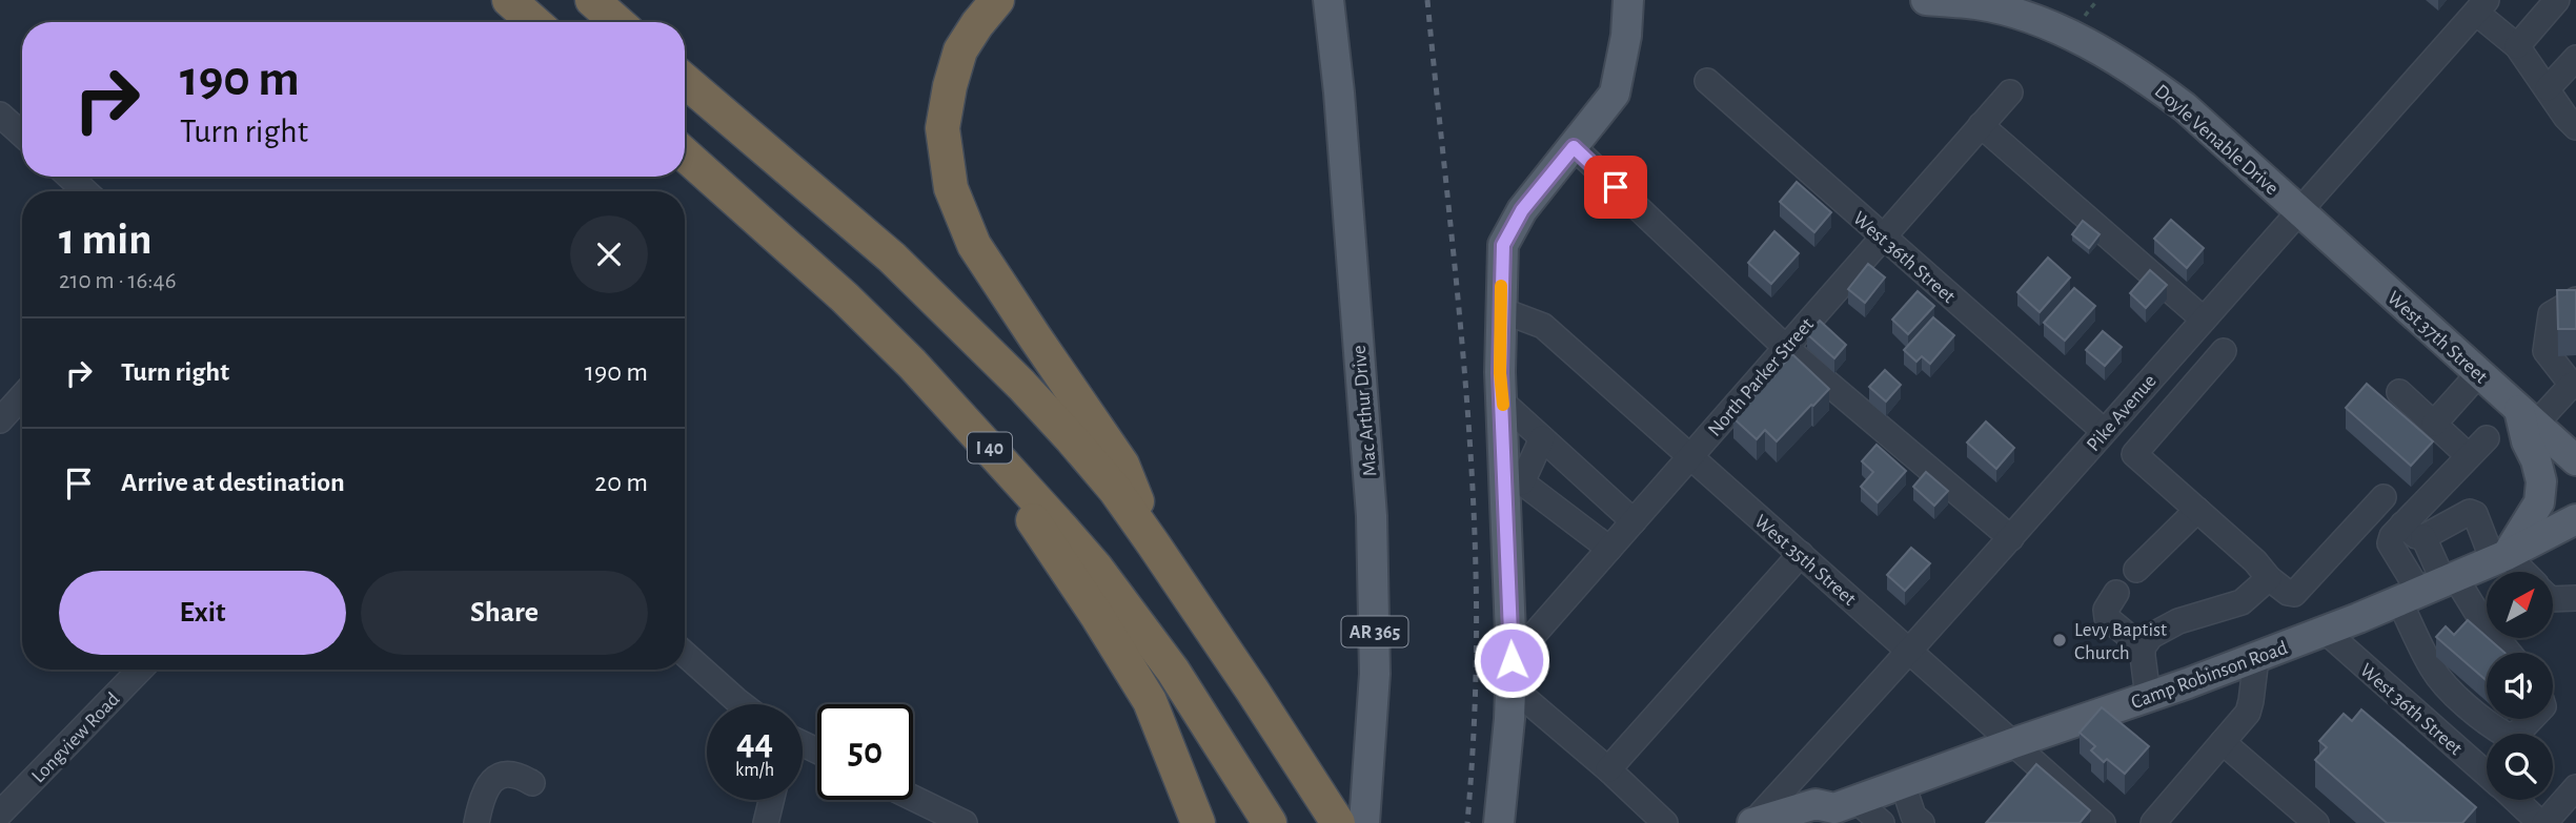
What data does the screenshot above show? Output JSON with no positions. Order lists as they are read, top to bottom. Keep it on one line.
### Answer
{"streets":{"highway":["I 40"],"main road":["Doyle Venable Drive","West 37th Street","Mac Arthur Drive","AR 365","Camp Robinson Road"],"street":["West 36th Street","North Parker Street","Pike Avenue","West 35th Street","Longview Road"]},"crossings":[["Doyle Venable Drive","West 37th Street"],["Doyle Venable Drive","Pike Avenue"],["West 36th Street","North Parker Street"],["West 36th Street","Pike Avenue"],["West 36th Street","Camp Robinson Road"],["West 37th Street","Pike Avenue"],["North Parker Street","West 35th Street"],["Pike Avenue","West 35th Street"],["Pike Avenue","Camp Robinson Road"],["West 35th Street","Camp Robinson Road"]],"places":["Levy Baptist Church"],"north":"top right","page":{"turn":["190 m","Turn right"],"heading":["1 min","210 m · 16:46"],"list":[{"name":"Turn right","value":"190 m"},{"name":"Arrive at destination","value":"20 m"}],"buttons":["Exit","Share"],"speed":"44 km/h","limit":"50"}}
